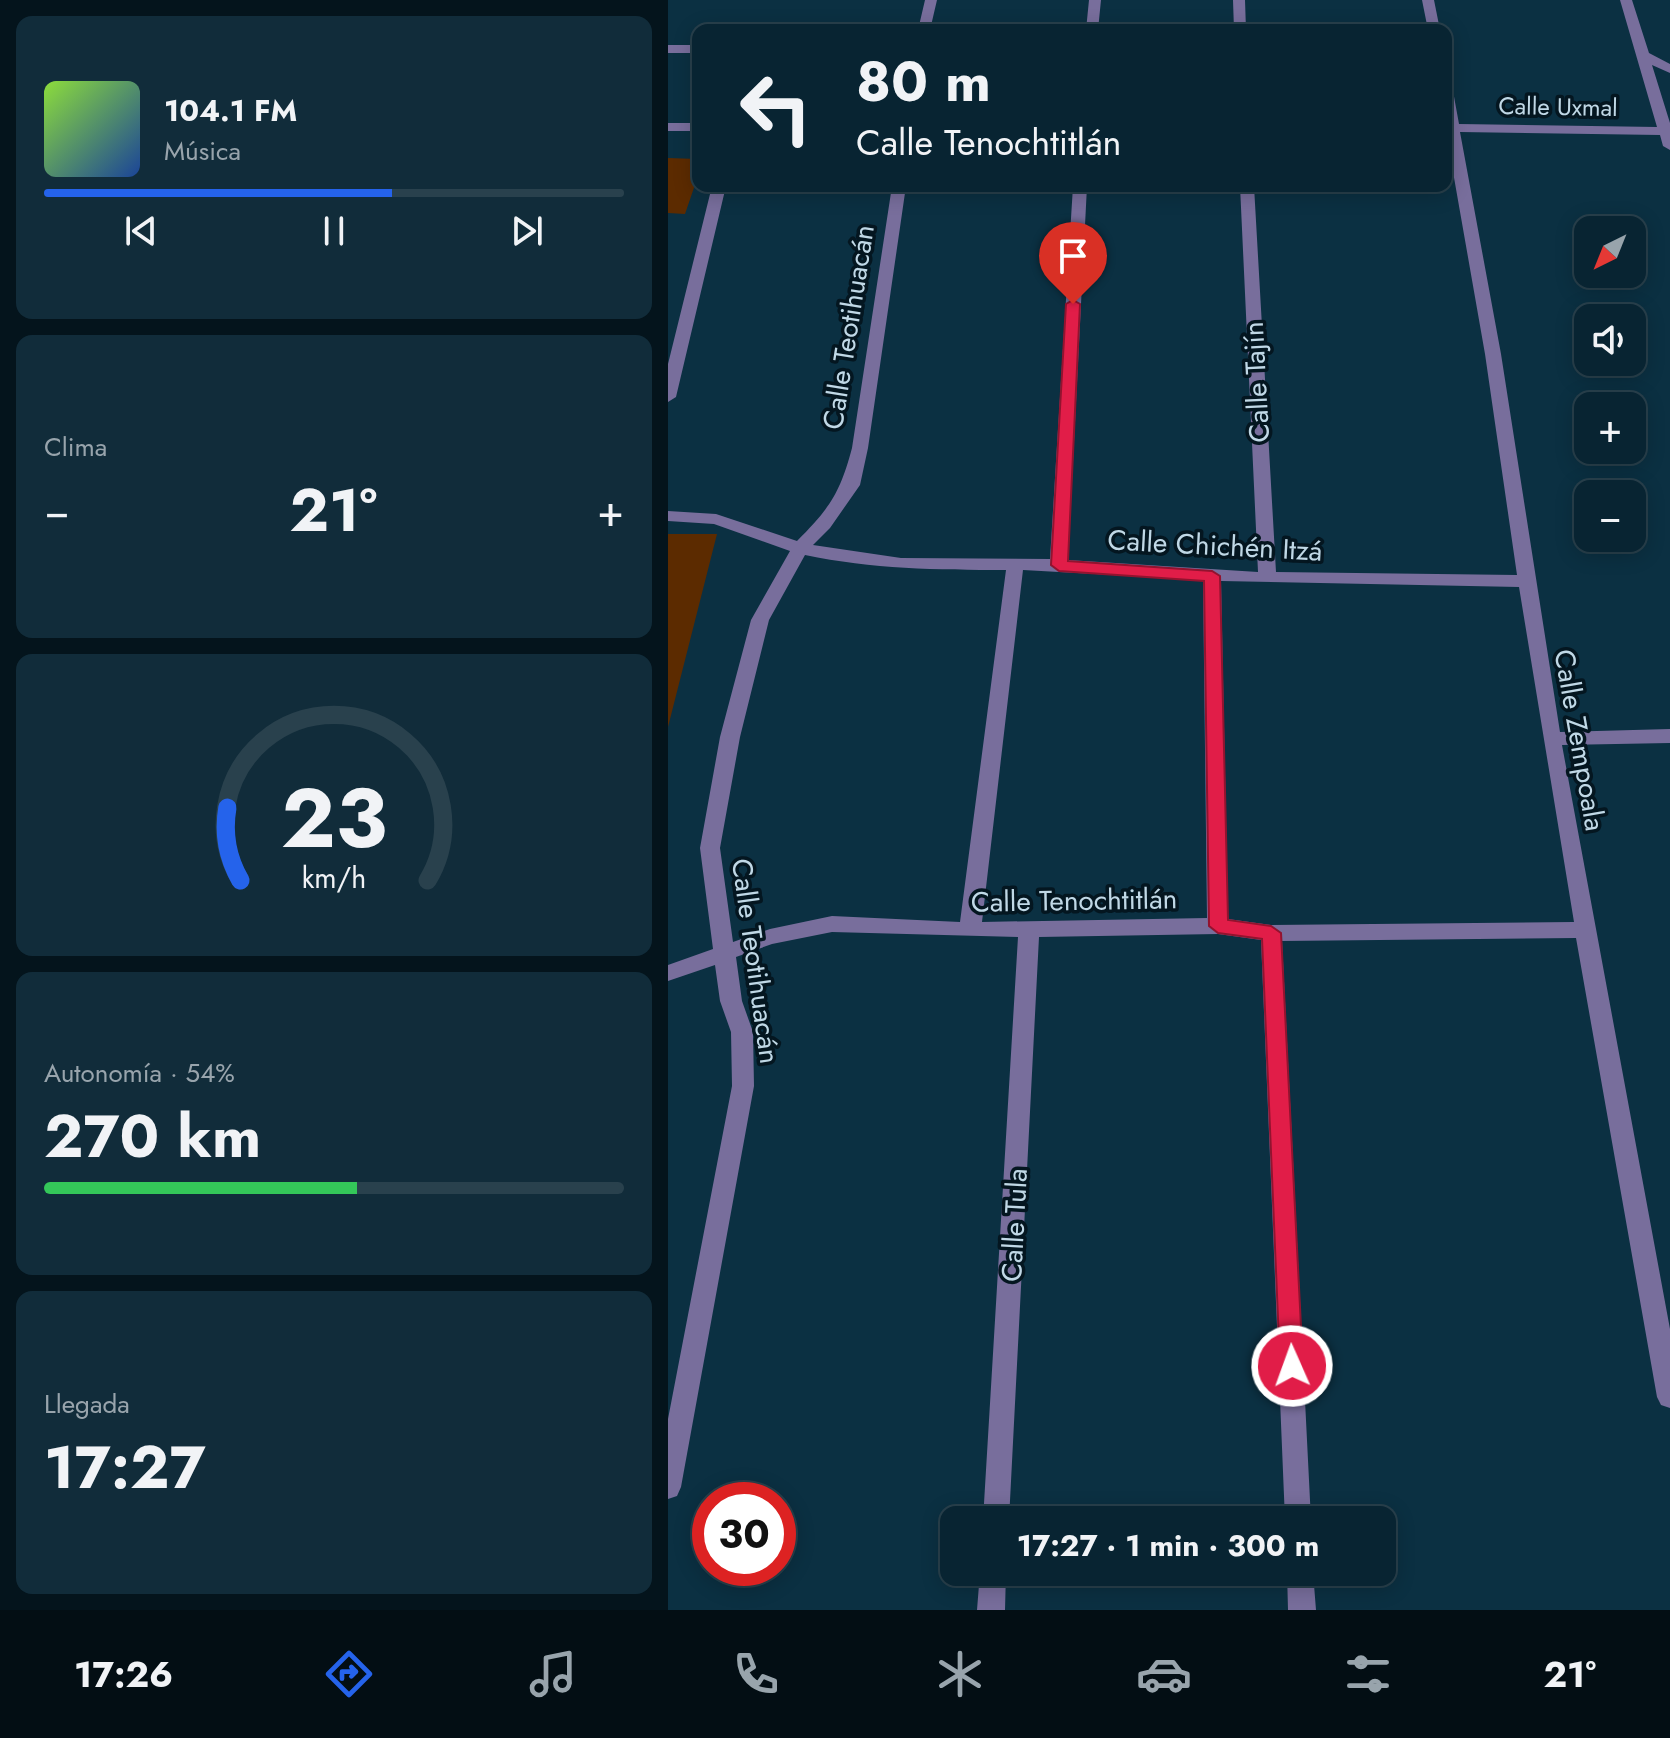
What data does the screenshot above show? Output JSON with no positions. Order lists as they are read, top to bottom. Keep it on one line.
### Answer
{"streets":{"street":["Calle Uxmal","Calle Teotihuacán","Calle Tajín","Calle Chichén Itzá","Calle Zempoala","Calle Tenochtitlán","Calle Tula"]},"crossings":[["Calle Teotihuacán","Calle Chichén Itzá"],["Calle Teotihuacán","Calle Tenochtitlán"],["Calle Tajín","Calle Chichén Itzá"],["Calle Chichén Itzá","Calle Zempoala"],["Calle Zempoala","Calle Tenochtitlán"],["Calle Tenochtitlán","Calle Tula"]],"north":"bottom left","page":{"turn":["80 m","Calle Tenochtitlán"],"song":["104.1 FM","Música"],"map_buttons":["+","−"],"tile":["Clima",["Autonomía · 54%","270 km"],["Llegada","17:27"]],"heat":["−","21°","+"],"limit":"30","trip":"17:27 · 1 min · 300 m","tabs":["17:26","21°"],"gauge":["23","km/h"]}}
